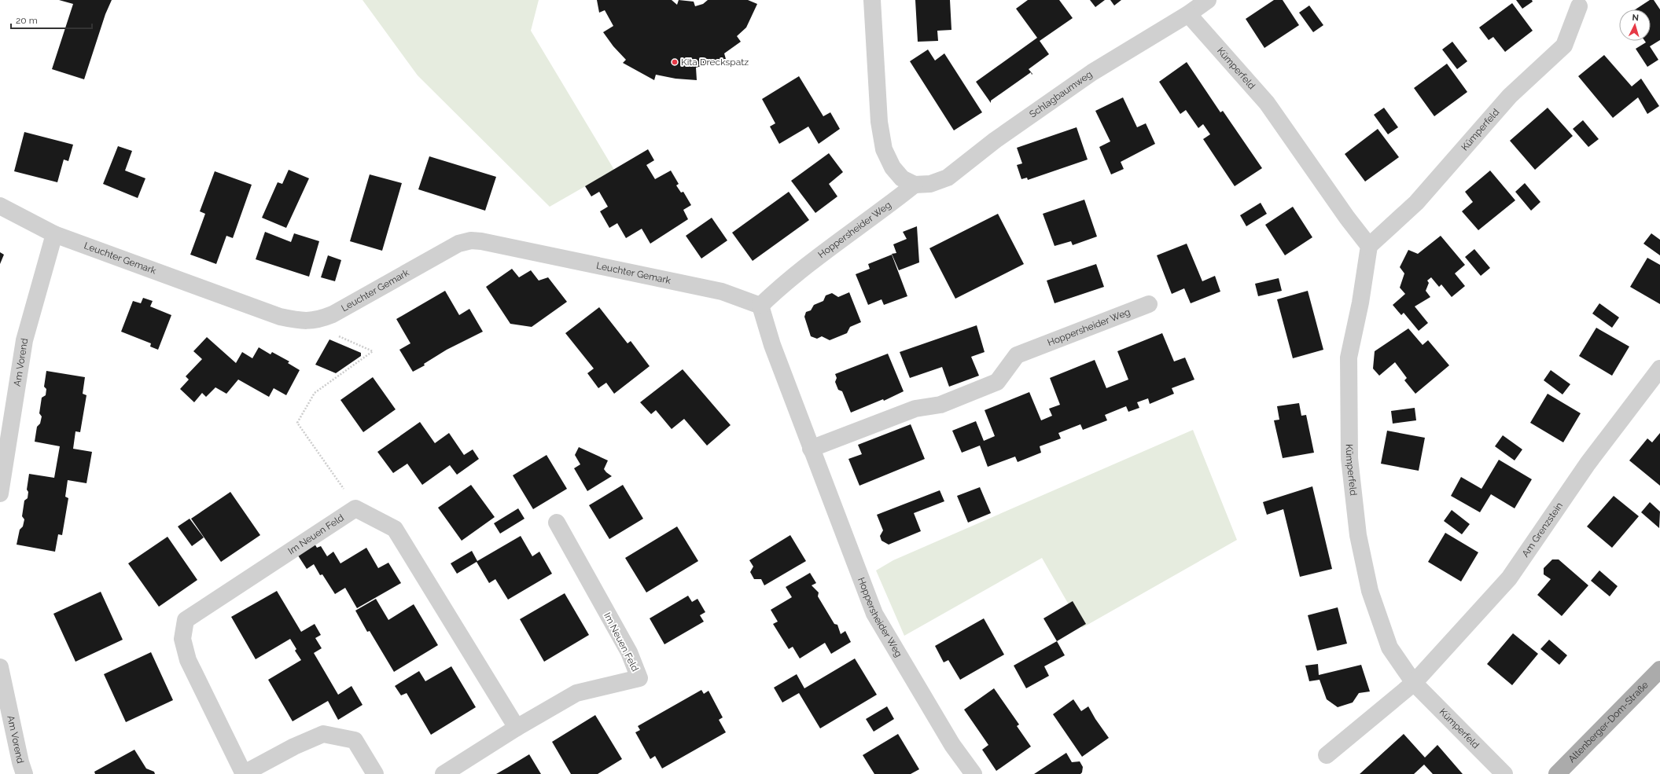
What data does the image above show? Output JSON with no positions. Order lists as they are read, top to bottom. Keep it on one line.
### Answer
{"streets":{"main road":["Altenberger-Dom-Straße"],"street":["Kümperfeld","Schlagbaumweg","Hoppersheider Weg","Leuchter Gemark","Am Vorend","Am Grenzstein","Im Neuen Feld"]},"crossings":[["Kümperfeld","Schlagbaumweg"],["Kümperfeld","Am Grenzstein"],["Schlagbaumweg","Hoppersheider Weg"],["Hoppersheider Weg","Leuchter Gemark"],["Leuchter Gemark","Am Vorend"]],"places":["Kita Dreckspatz"],"scale_bar":"20 m","north":"top"}
